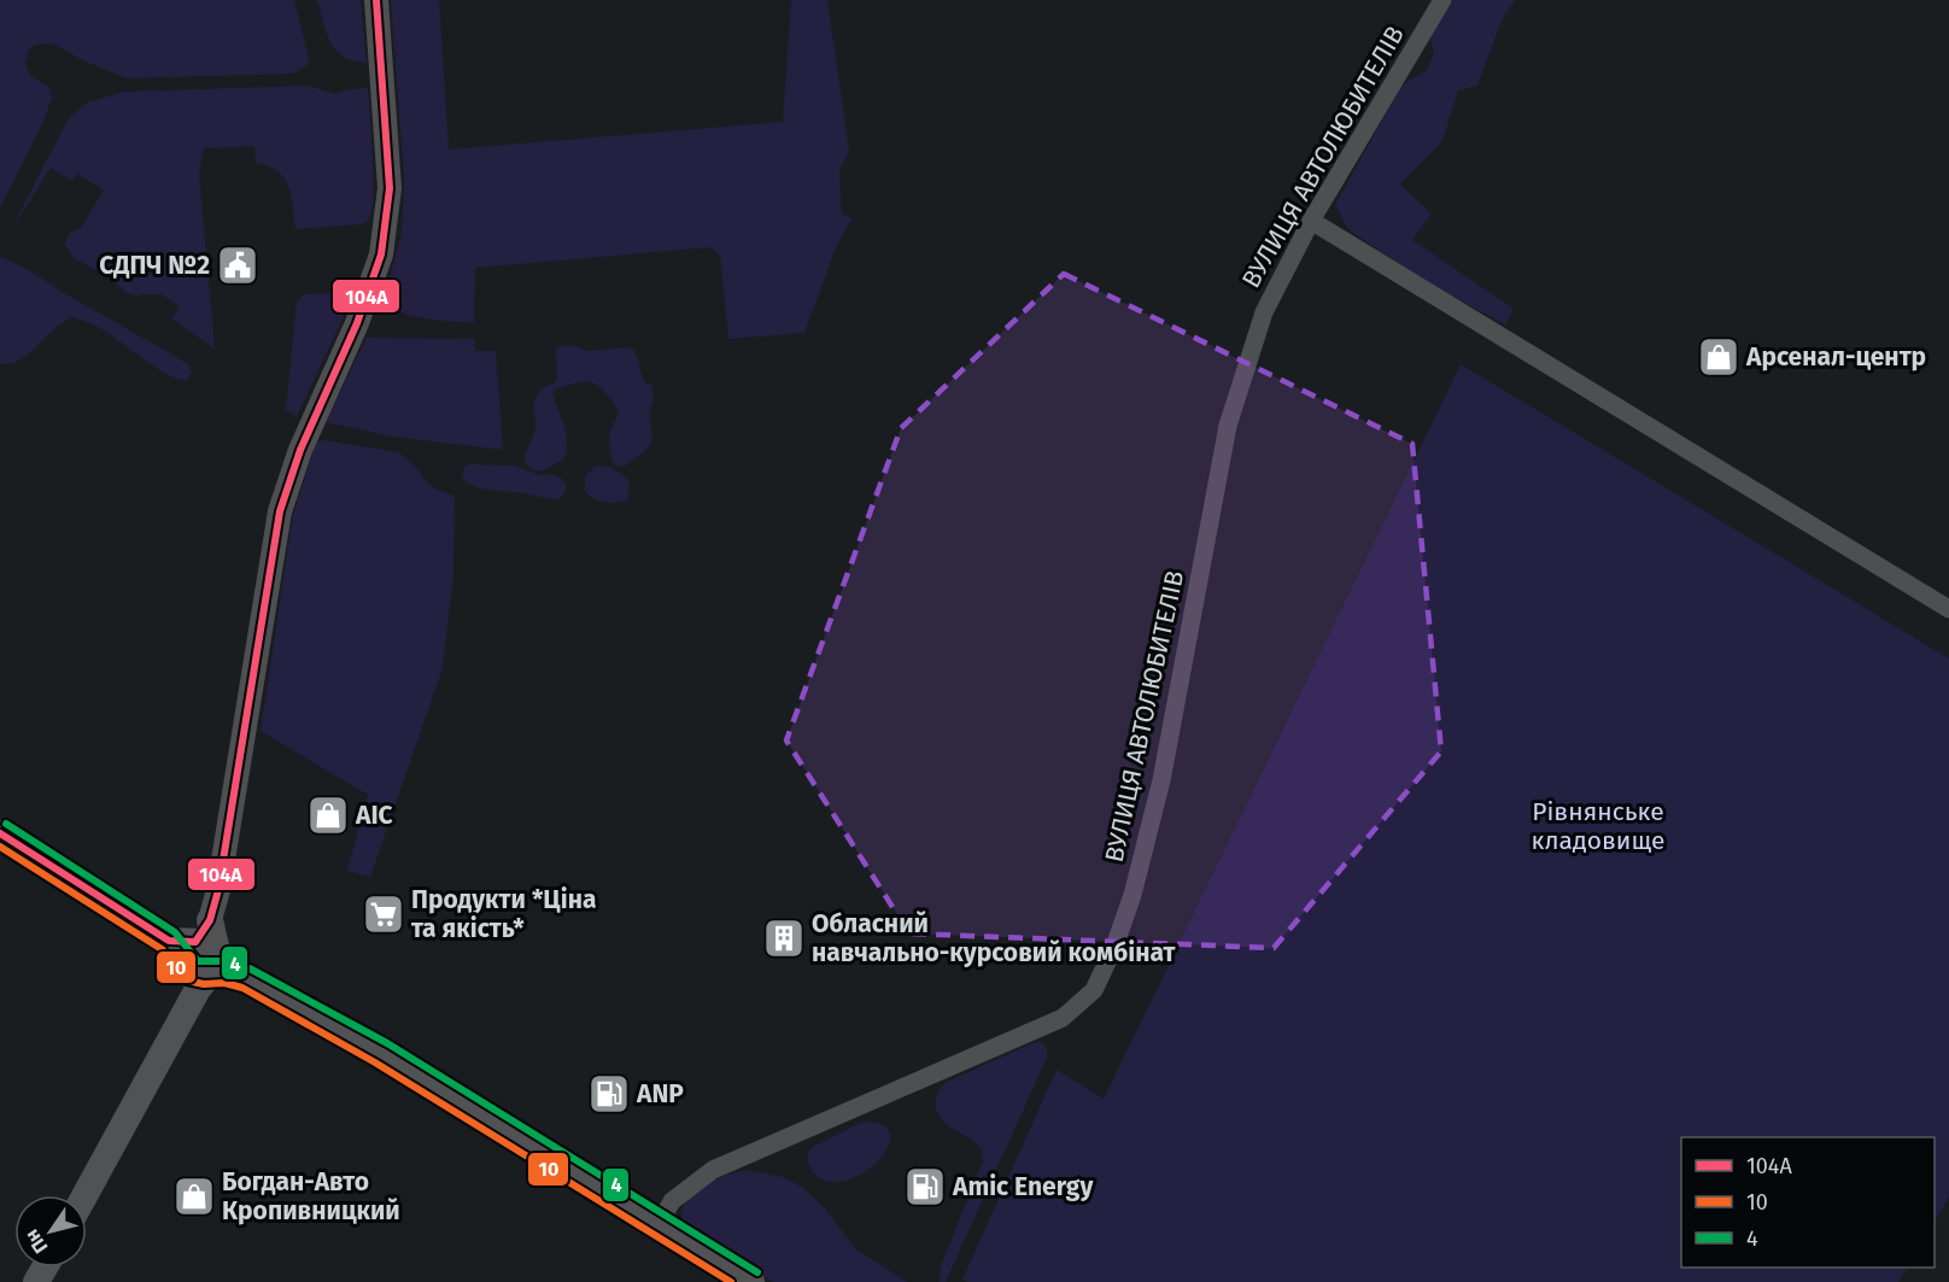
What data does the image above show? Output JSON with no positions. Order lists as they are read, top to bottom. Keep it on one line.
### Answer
{"streets":{"street":["ВУЛИЦЯ АВТОЛЮБИТЕЛІВ"]},"parks":["Рівнянське кладовище"],"places":{"public building":["СДПЧ №2"],"shop":["Арсенал-центр","АІС","Богдан-Авто Кропивницкий"],"supermarket":["Продукти *Ціна та якість*"],"building":["Обласний навчально-курсовий комбінат"],"fuel station":["ANP","Amic Energy"]},"lines":["transit line 104А","transit line 4","transit line 10"],"legend":["104А","10","4"],"north":"bottom left"}
